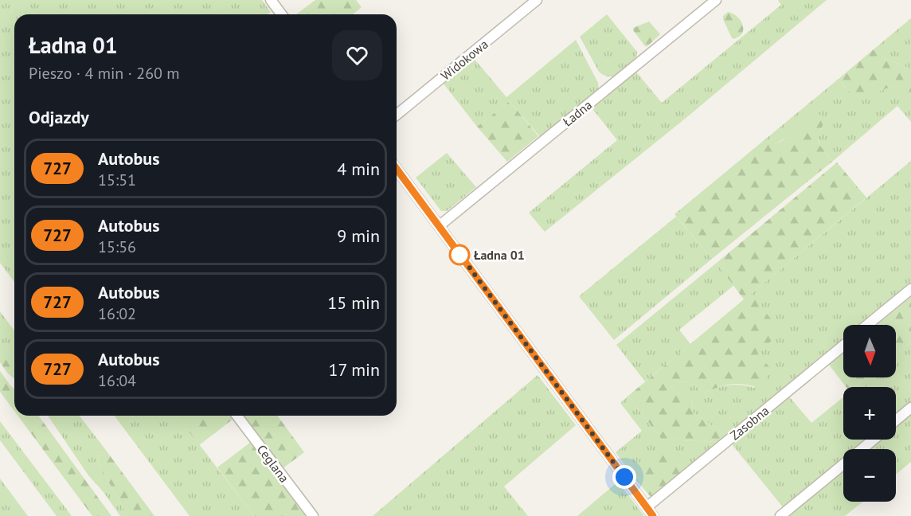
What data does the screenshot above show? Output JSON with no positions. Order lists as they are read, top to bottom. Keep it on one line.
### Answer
{"streets":{"street":["Widokowa","Ładna","Zasobna","Ceglana"]},"places":["Ładna 01"],"lines":["bus line 727"],"north":"bottom","page":{"heading":[["Ładna 01","Pieszo · 4 min · 260 m"],"Odjazdy"],"list":[{"mark":"727","name":"Autobus","note":"15:51","value":"4 min"},{"mark":"727","name":"Autobus","note":"15:56","value":"9 min"},{"mark":"727","name":"Autobus","note":"16:02","value":"15 min"},{"mark":"727","name":"Autobus","note":"16:04","value":"17 min"}],"map_buttons":["+","−"]}}
